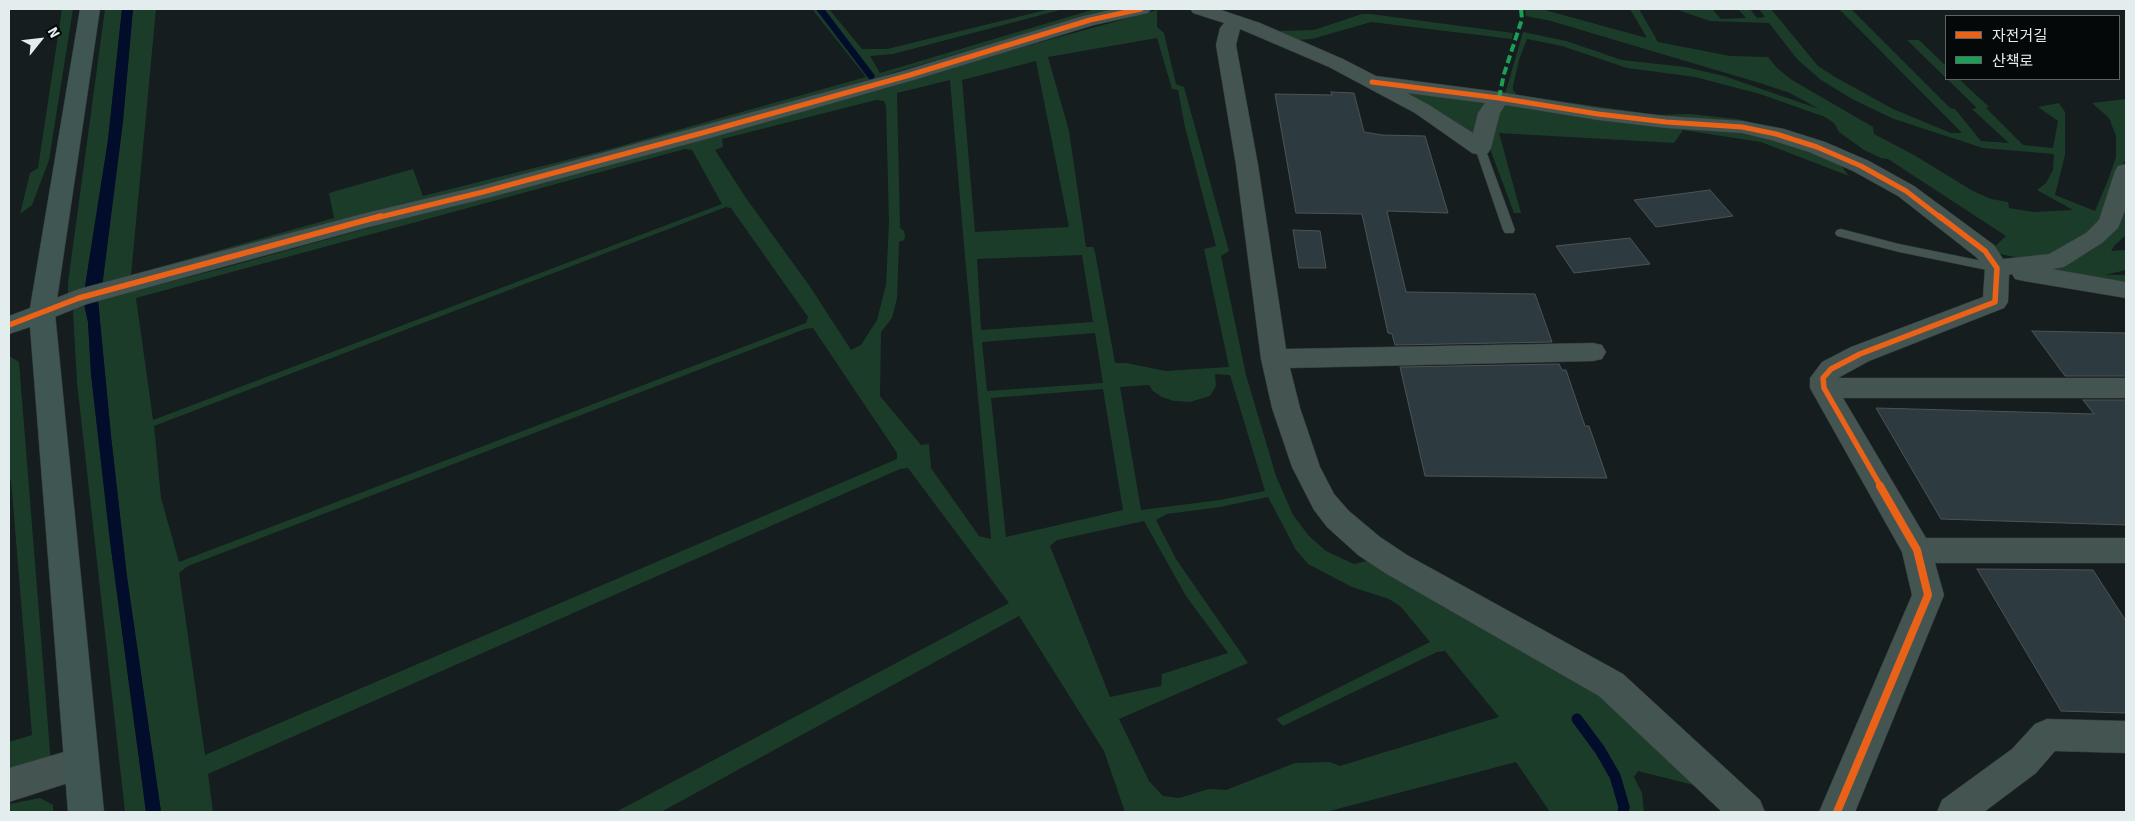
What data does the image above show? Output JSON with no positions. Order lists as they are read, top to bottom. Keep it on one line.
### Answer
{"legend":["자전거길","산책로"],"north":"top right"}
